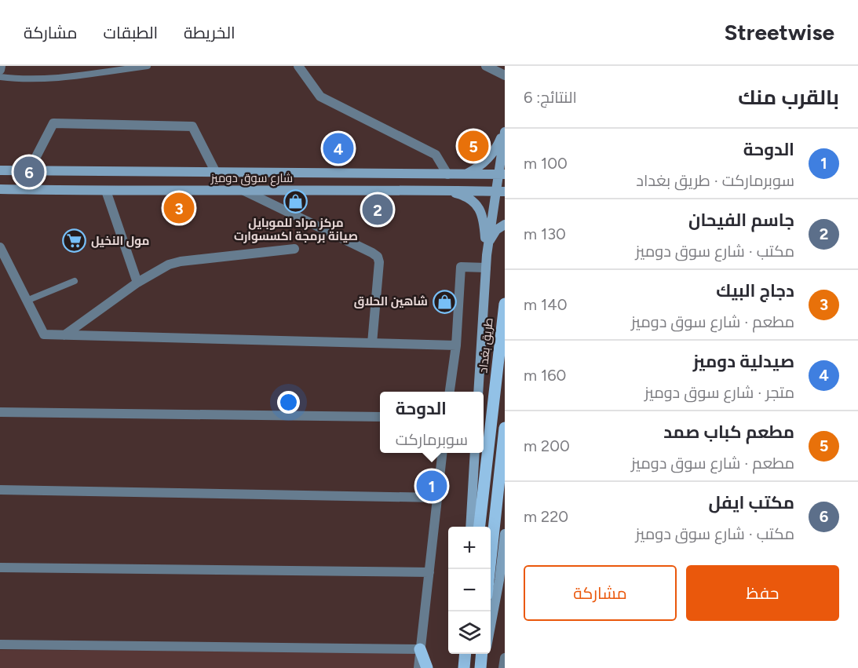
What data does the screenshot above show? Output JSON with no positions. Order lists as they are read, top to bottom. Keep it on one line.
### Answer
{"streets":{"main road":["شارع سوق دوميز","طريق بغداد"]},"places":{"shop":["مركز مراد للموبايل صيانة برمجة اكسسوارت","شاهين الحلاق"],"supermarket":["مول النخيل"]},"page":{"header":"Streetwise","nav":["الخريطة","الطبقات","مشاركة"],"heading":["بالقرب منك","النتائج: 6"],"list":[{"mark":"1","name":"الدوحة","note":"سوبرماركت · طريق بغداد","value":"100 m"},{"mark":"2","name":"جاسم الفيحان","note":"مكتب · شارع سوق دوميز","value":"130 m"},{"mark":"3","name":"دجاج البيك","note":"مطعم · شارع سوق دوميز","value":"140 m"},{"mark":"4","name":"صيدلية دوميز","note":"متجر · شارع سوق دوميز","value":"160 m"},{"mark":"5","name":"مطعم كباب صمد","note":"مطعم · شارع سوق دوميز","value":"200 m"},{"mark":"6","name":"مكتب ايفل","note":"مكتب · شارع سوق دوميز","value":"220 m"}],"pins":["5","4","6","3","2","1"],"popup":["الدوحة","سوبرماركت"],"map_buttons":["+","−"],"buttons":["حفظ","مشاركة"]}}
